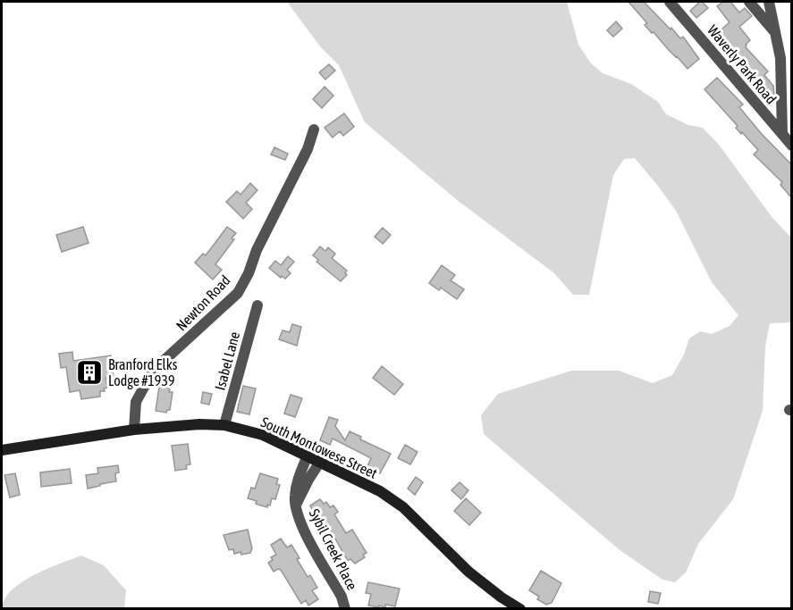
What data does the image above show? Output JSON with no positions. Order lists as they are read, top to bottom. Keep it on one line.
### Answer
{"streets":{"main road":["South Montowese Street"],"street":["Waverly Park Road","Newton Road","Isabel Lane","Sybil Creek Place"]},"crossings":[["Newton Road","South Montowese Street"],["Isabel Lane","South Montowese Street"],["South Montowese Street","Sybil Creek Place"]],"places":{"building":["Branford Elks Lodge #1939"]}}
